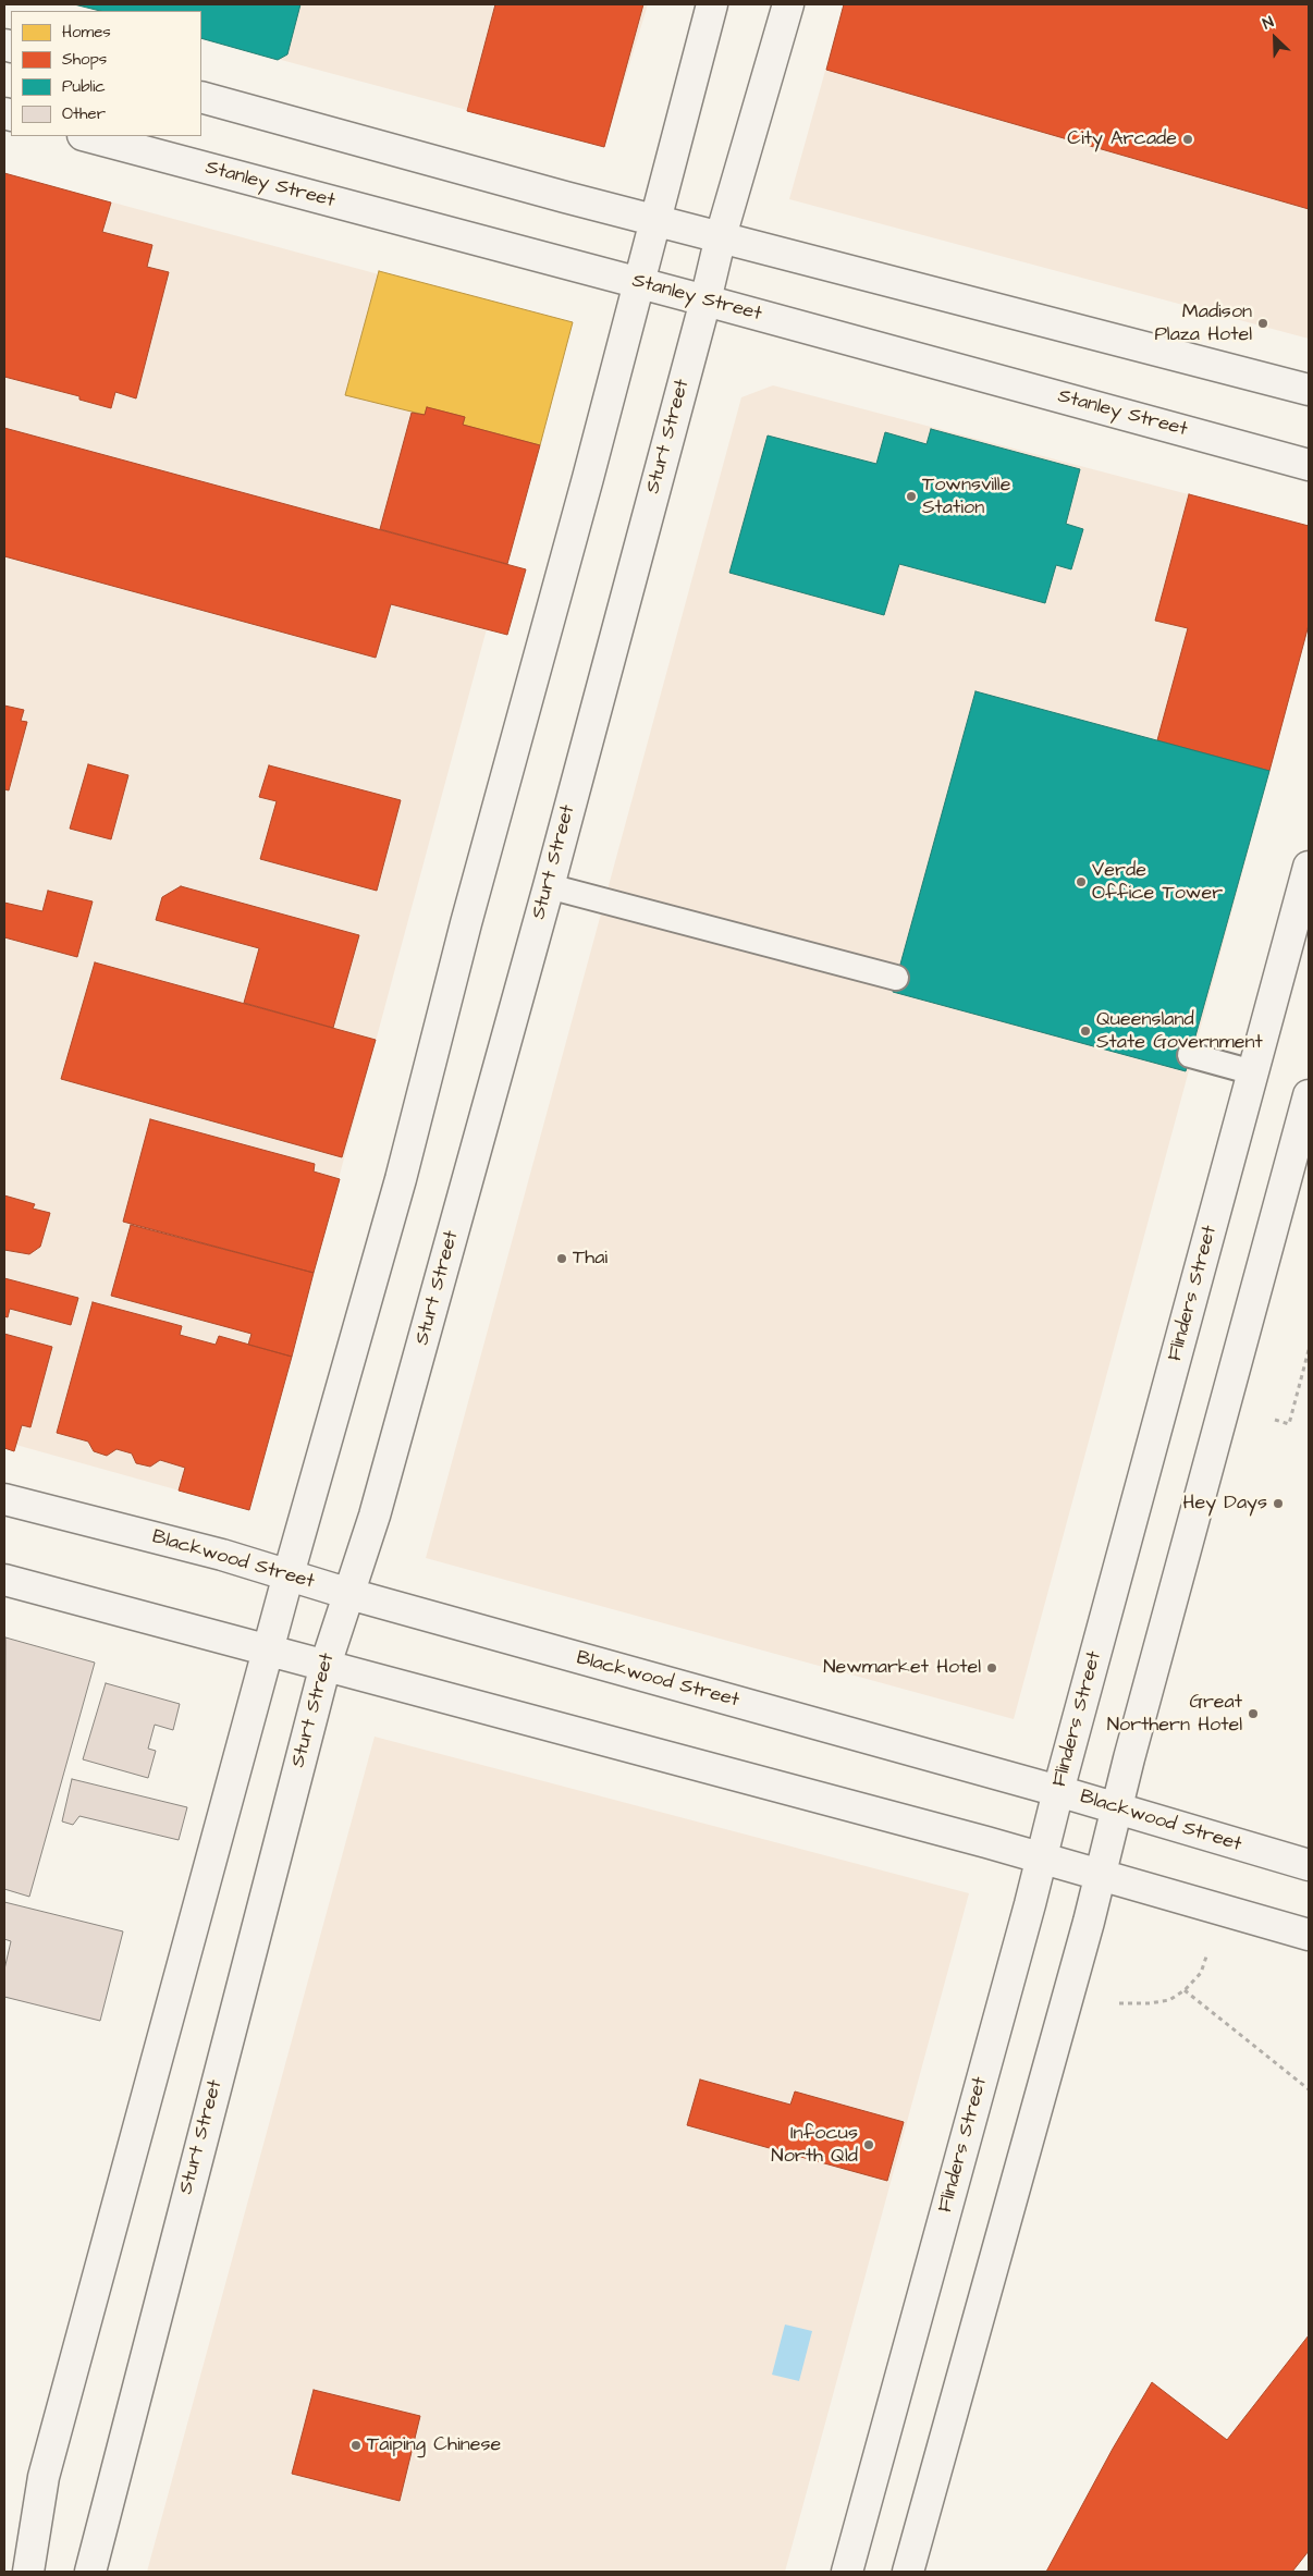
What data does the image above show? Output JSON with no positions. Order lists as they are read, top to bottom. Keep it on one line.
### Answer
{"streets":{"main road":["Stanley Street","Sturt Street","Flinders Street","Blackwood Street"]},"crossings":[["Stanley Street","Sturt Street"],["Sturt Street","Blackwood Street"],["Flinders Street","Blackwood Street"]],"places":["City Arcade","Madison Plaza Hotel","Townsville Station","Verde Office Tower","Queensland State Government","Thai","Hey Days","Newmarket Hotel","Great Northern Hotel","Infocus North Qld","Taiping Chinese"],"legend":["Homes","Shops","Public","Other"],"north":"top left"}
